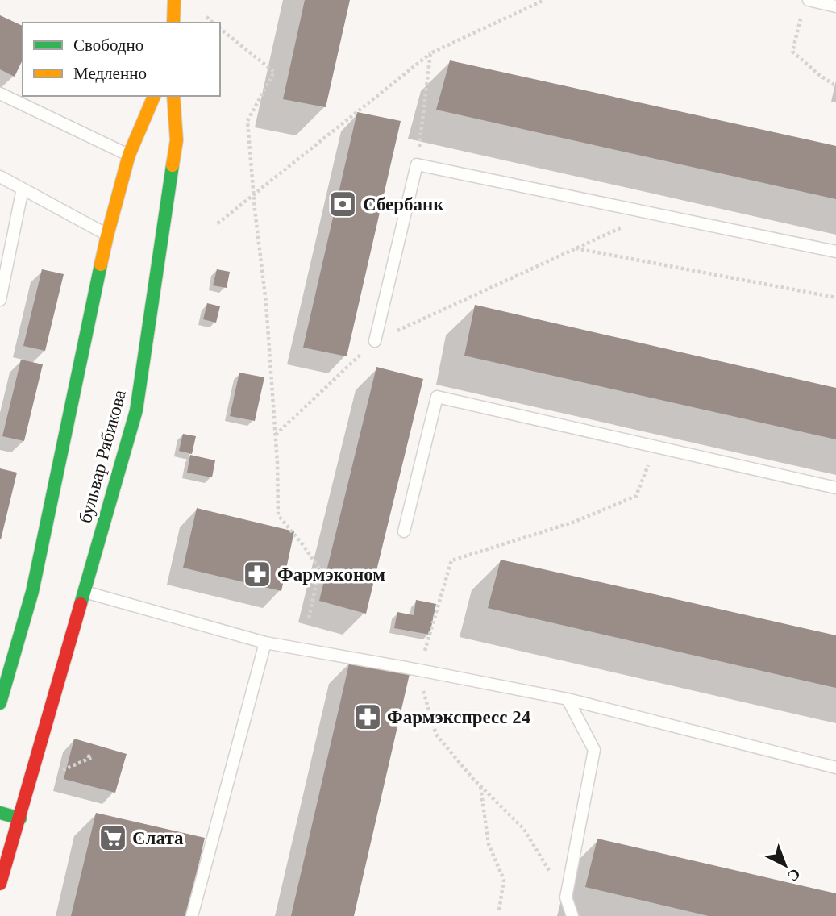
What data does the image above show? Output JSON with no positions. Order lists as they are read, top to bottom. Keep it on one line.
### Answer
{"streets":{"main road":["бульвар Рябикова"]},"places":{"bank":["Сбербанк"],"pharmacy":["Фармэконом","Фармэкспресс 24"],"supermarket":["Слата"]},"legend":["Свободно","Медленно"],"north":"bottom right"}
